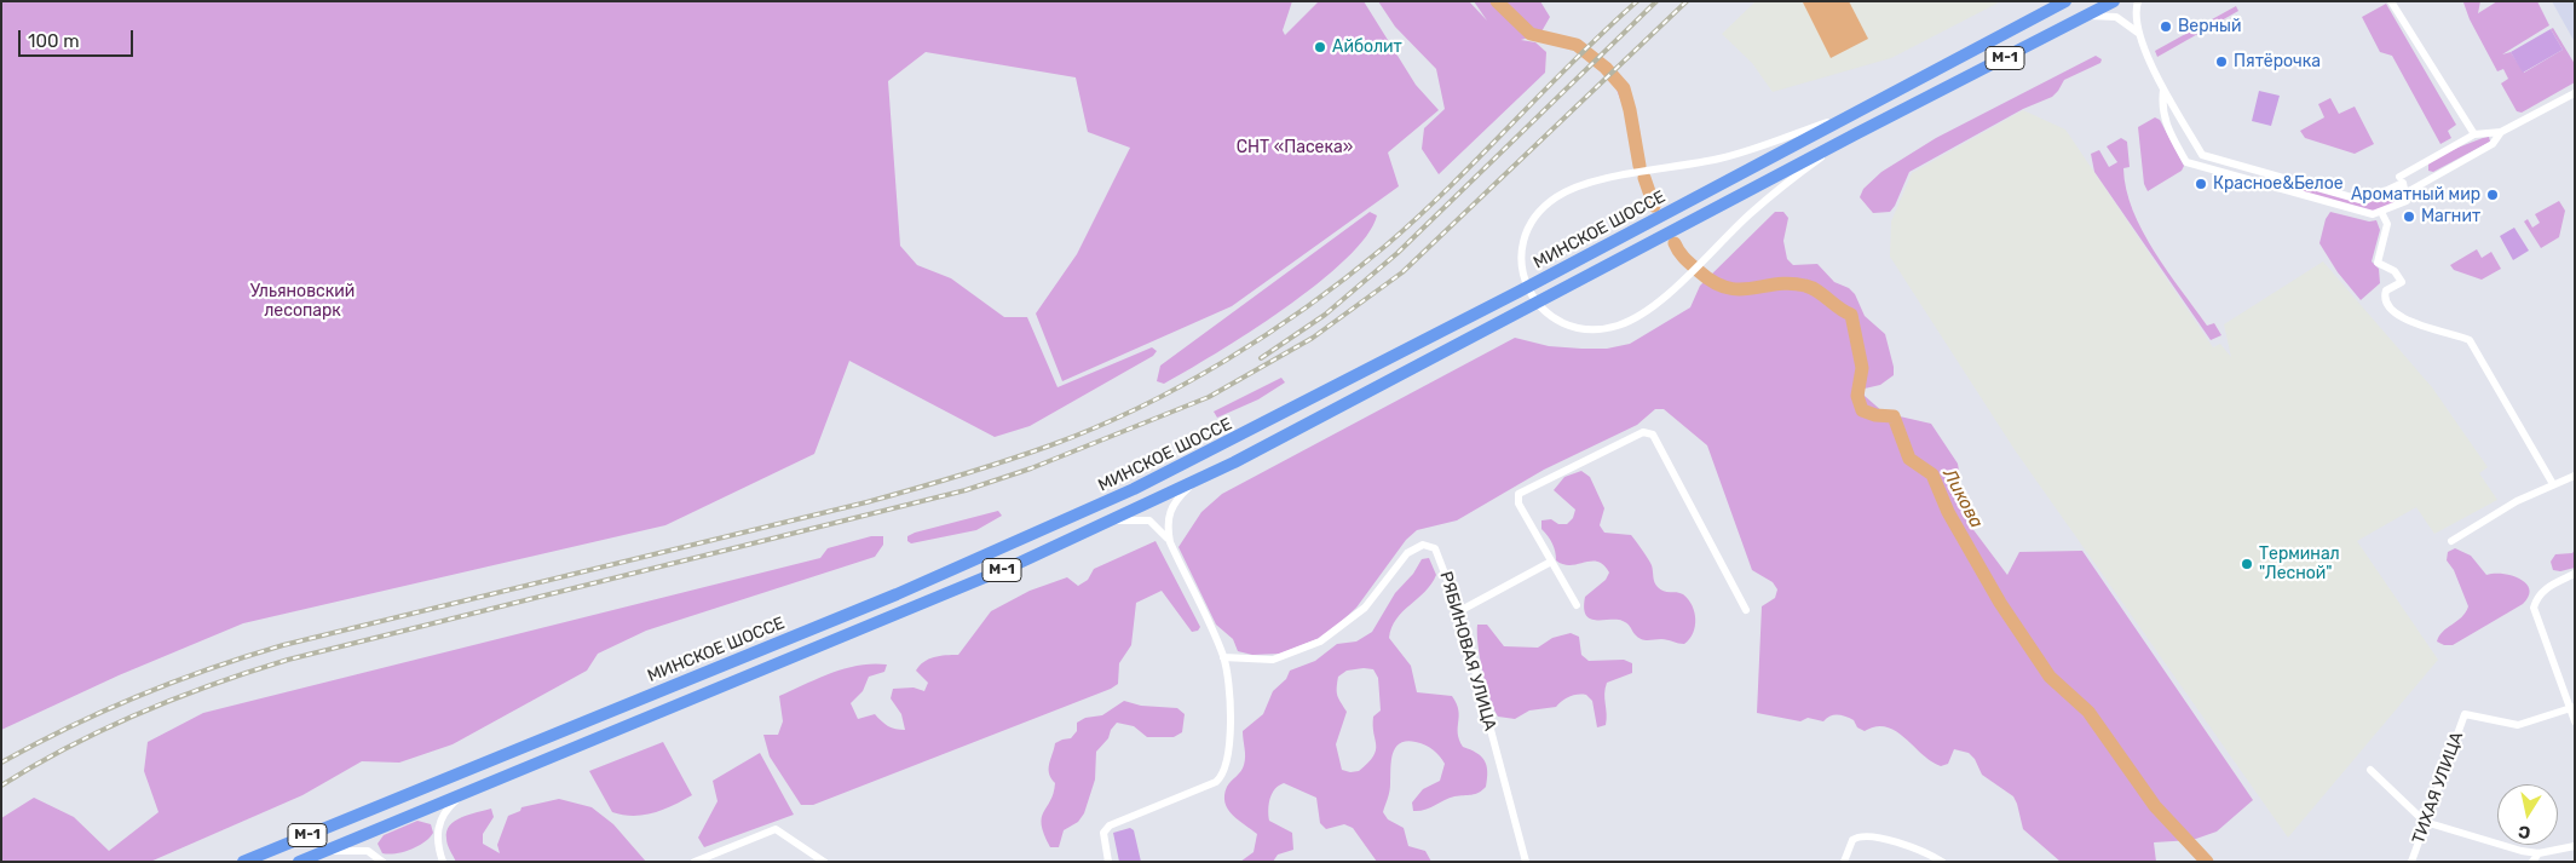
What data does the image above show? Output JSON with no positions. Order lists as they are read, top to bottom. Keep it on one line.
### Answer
{"streets":{"highway":["М-1","МИНСКОЕ ШОССЕ"],"street":["РЯБИНОВАЯ УЛИЦА","ТИХАЯ УЛИЦА"]},"water":["Ликова"],"parks":["СНТ «Пасека»","Ульяновский лесопарк"],"places":["Верный","Айболит","Пятёрочка","Красное&Белое","Ароматный мир","Магнит","Терминал \"Лесной\""],"scale_bar":"100 m","north":"bottom"}
